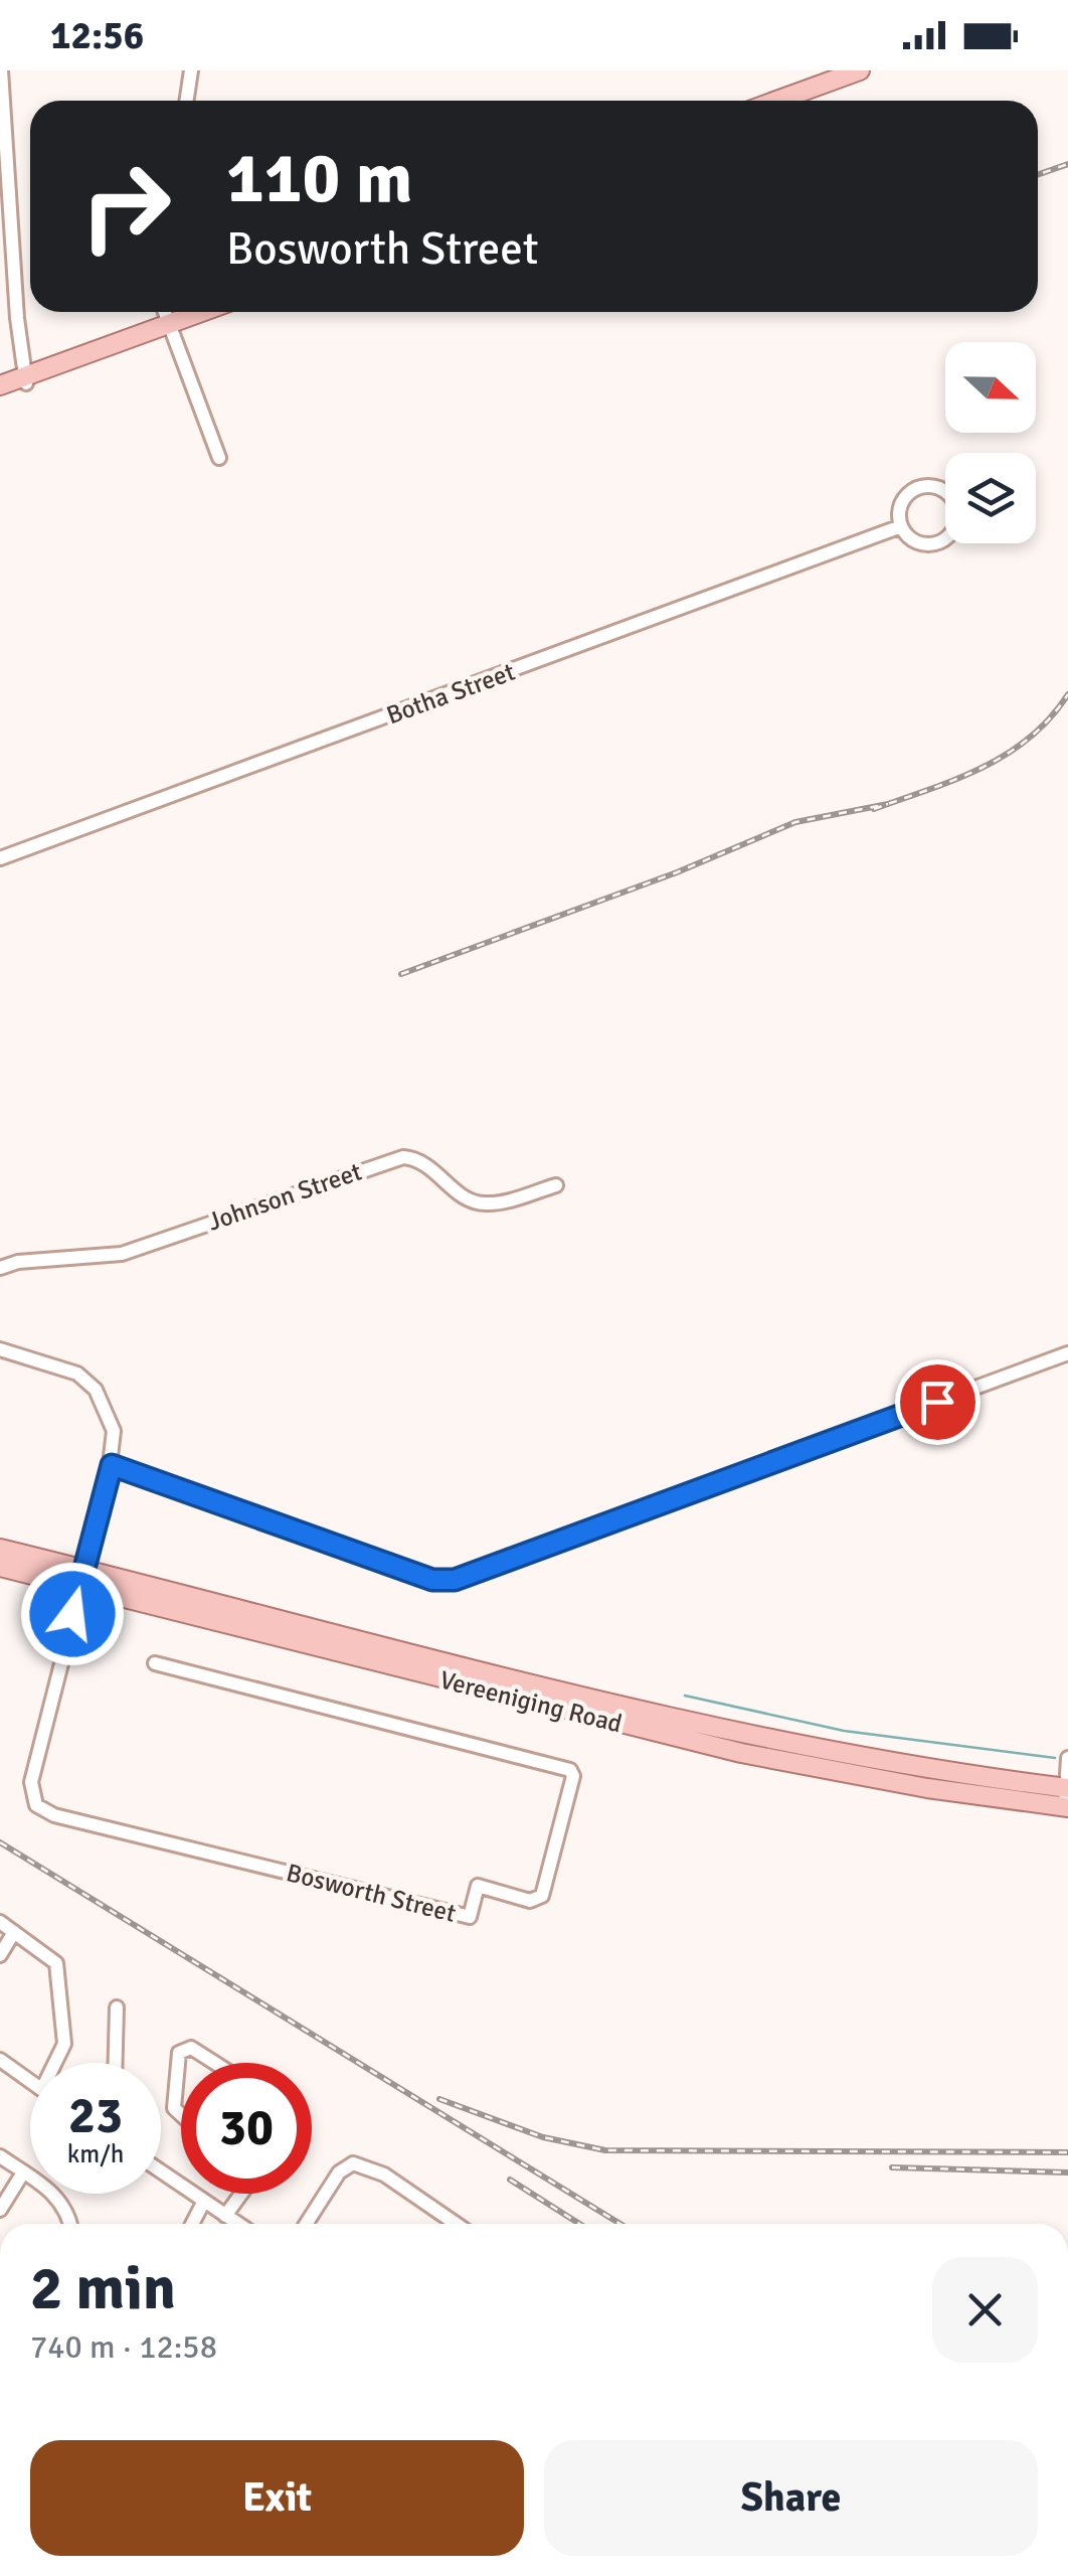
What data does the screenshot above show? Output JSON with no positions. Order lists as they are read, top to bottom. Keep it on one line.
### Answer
{"streets":{"main road":["Vereeniging Road"],"street":["Botha Street","Johnson Street","Bosworth Street"]},"crossings":[["Vereeniging Road","Bosworth Street"]],"north":"right","page":{"status":"12:56","turn":["110 m","Bosworth Street"],"speed":"23 km/h","limit":"30","heading":["2 min","740 m · 12:58"],"buttons":["Exit","Share"]}}
